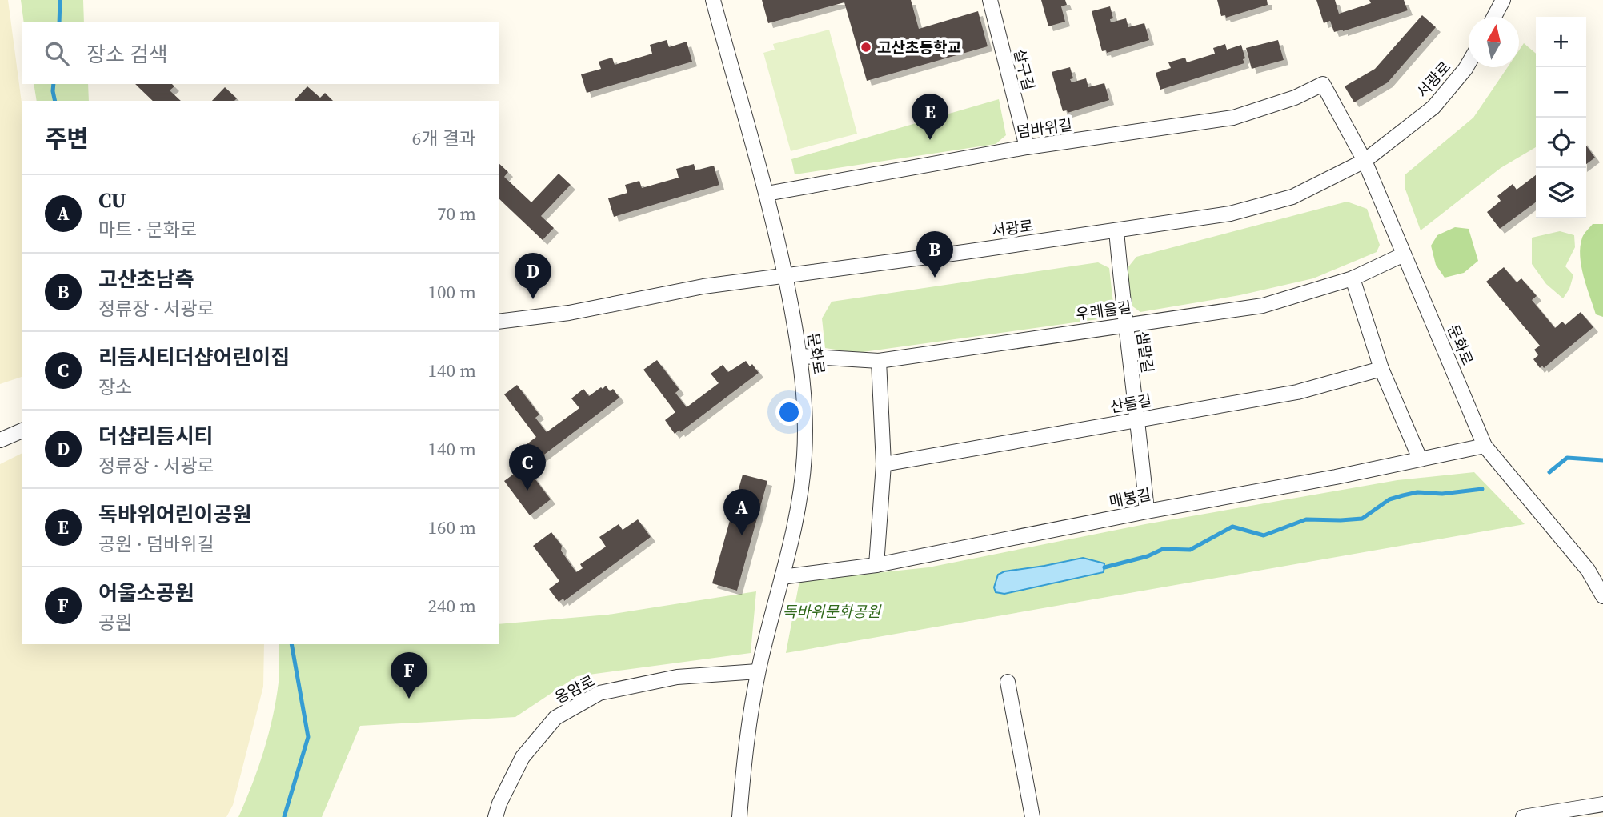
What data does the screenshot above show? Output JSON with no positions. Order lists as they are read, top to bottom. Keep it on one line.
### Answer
{"streets":{"street":["살구길","서광로","덤바위길","우레울길","문화로","샘말길","산들길","매봉길","옹암로"]},"crossings":[["살구길","덤바위길"],["서광로","문화로"],["서광로","샘말길"],["덤바위길","문화로"],["우레울길","문화로"],["우레울길","샘말길"],["문화로","매봉길"],["문화로","옹암로"],["샘말길","산들길"],["샘말길","매봉길"]],"parks":["독바위문화공원"],"places":["고산초등학교"],"north":"top","page":{"map_buttons":["+","−"],"search":"장소 검색","pins":["E","B","D","C","A","F"],"heading":["주변","6개 결과"],"list":[{"mark":"A","name":"CU","note":"마트 · 문화로","value":"70 m"},{"mark":"B","name":"고산초남측","note":"정류장 · 서광로","value":"100 m"},{"mark":"C","name":"리듬시티더샵어린이집","note":"장소","value":"140 m"},{"mark":"D","name":"더샵리듬시티","note":"정류장 · 서광로","value":"140 m"},{"mark":"E","name":"독바위어린이공원","note":"공원 · 덤바위길","value":"160 m"},{"mark":"F","name":"어울소공원","note":"공원","value":"240 m"}]}}
